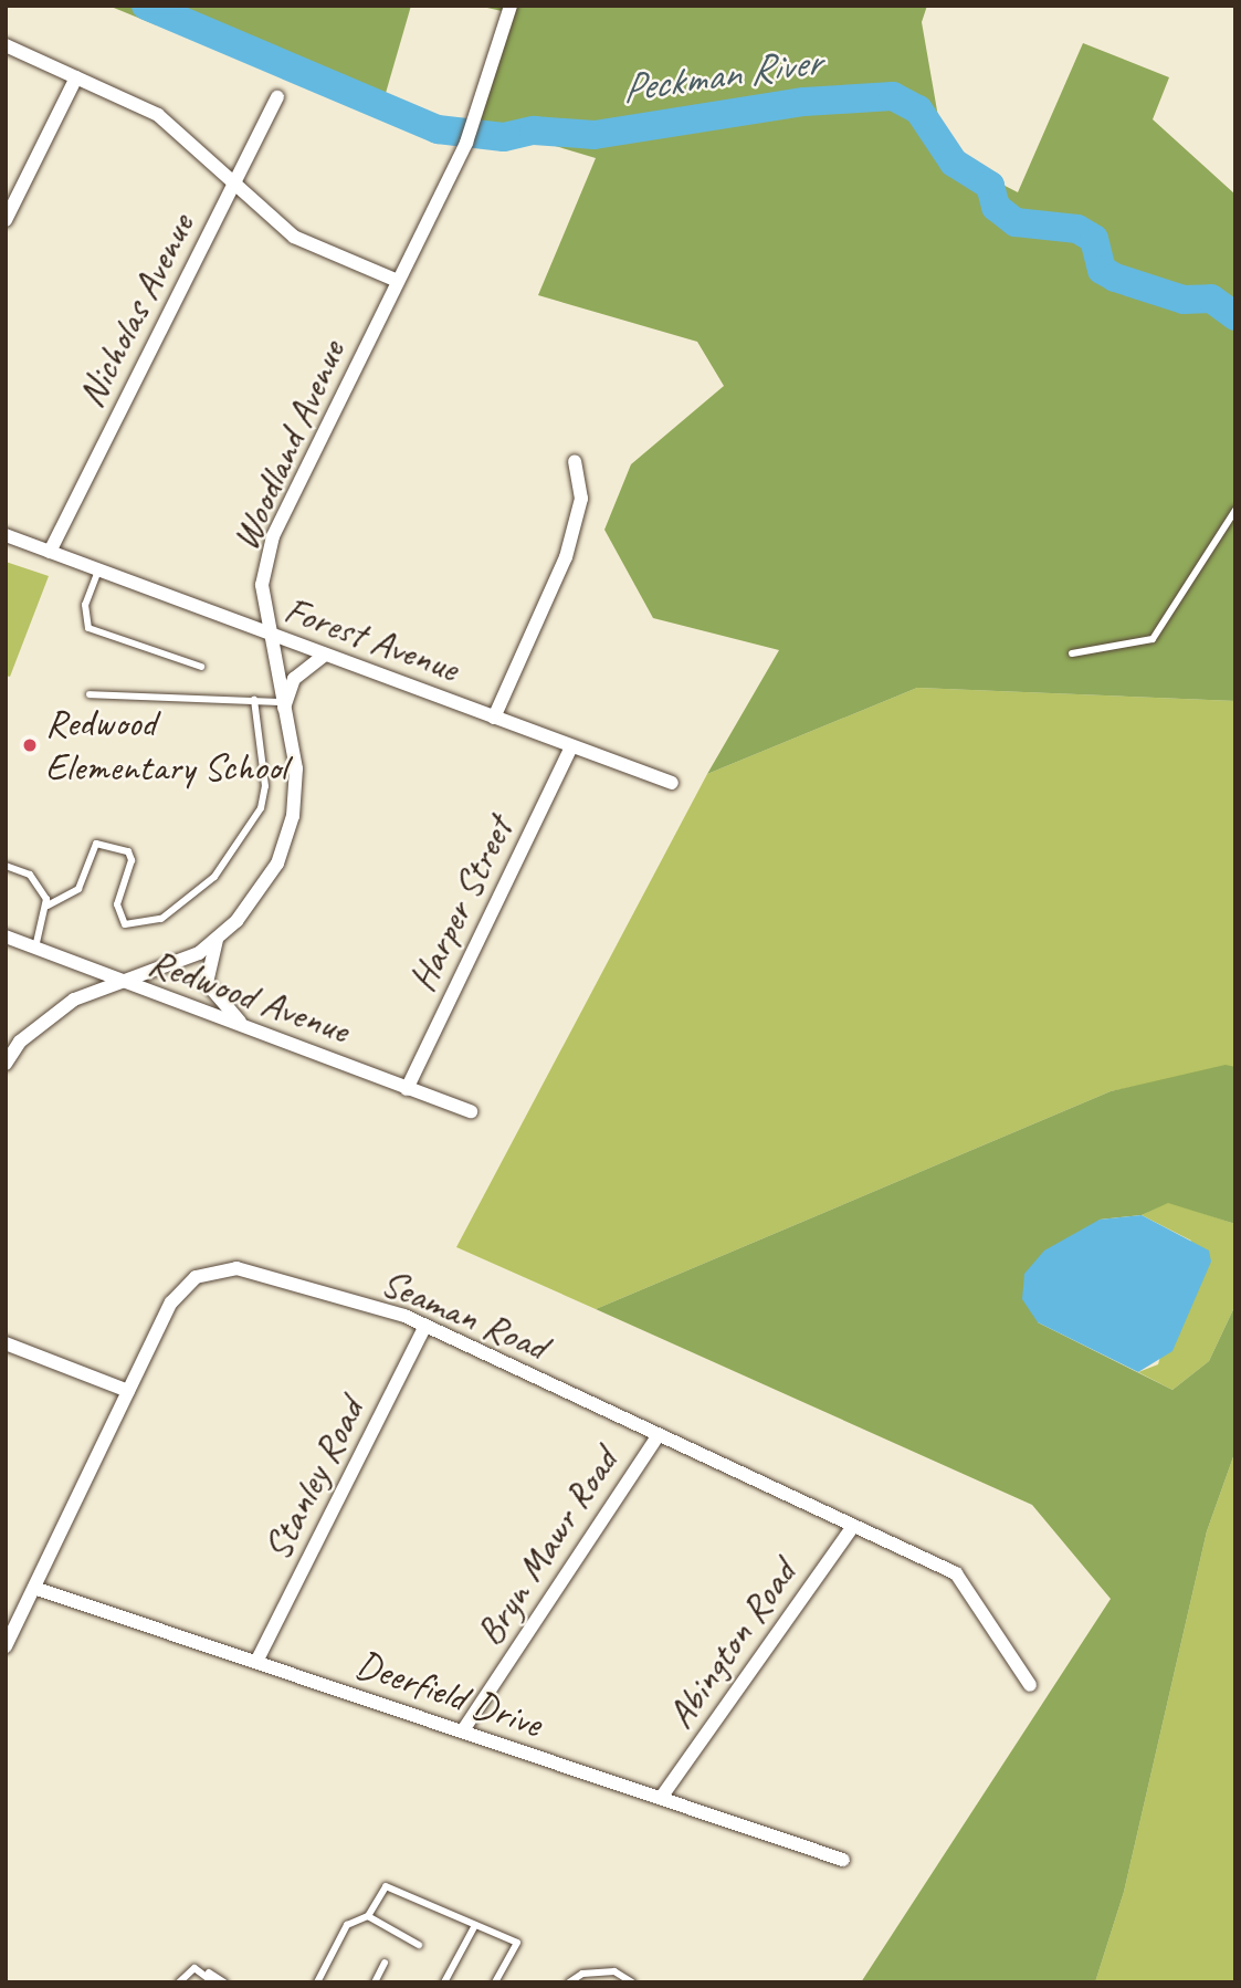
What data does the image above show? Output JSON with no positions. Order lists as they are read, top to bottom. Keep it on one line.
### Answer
{"streets":{"street":["Nicholas Avenue","Woodland Avenue","Forest Avenue","Harper Street","Redwood Avenue","Seaman Road","Stanley Road","Bryn Mawr Road","Abington Road","Deerfield Drive"]},"crossings":[["Nicholas Avenue","Forest Avenue"],["Woodland Avenue","Forest Avenue"],["Woodland Avenue","Redwood Avenue"],["Forest Avenue","Harper Street"],["Harper Street","Redwood Avenue"],["Seaman Road","Stanley Road"],["Seaman Road","Bryn Mawr Road"],["Seaman Road","Abington Road"],["Seaman Road","Deerfield Drive"],["Stanley Road","Deerfield Drive"],["Bryn Mawr Road","Deerfield Drive"],["Abington Road","Deerfield Drive"]],"water":["Peckman River"],"places":["Redwood Elementary School"]}
